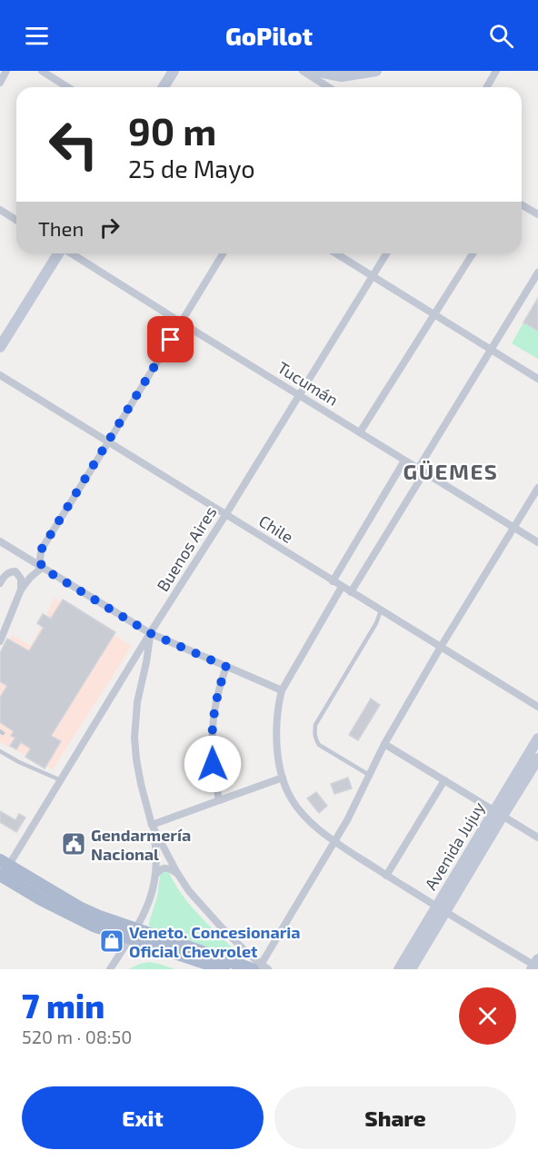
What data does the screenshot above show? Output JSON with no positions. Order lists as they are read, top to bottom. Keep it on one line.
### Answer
{"streets":{"street":["Tucumán","Chile","Buenos Aires","Avenida Jujuy"]},"crossings":[["Tucumán","Buenos Aires"],["Chile","Buenos Aires"]],"districts":["GÜEMES"],"places":{"public building":["Gendarmería Nacional"],"shop":["Veneto. Concesionaria Oficial Chevrolet"]},"page":{"header":"GoPilot","turn":["90 m","25 de Mayo"],"then":"Then","heading":["7 min","520 m · 08:50"],"buttons":["Exit","Share"]}}
